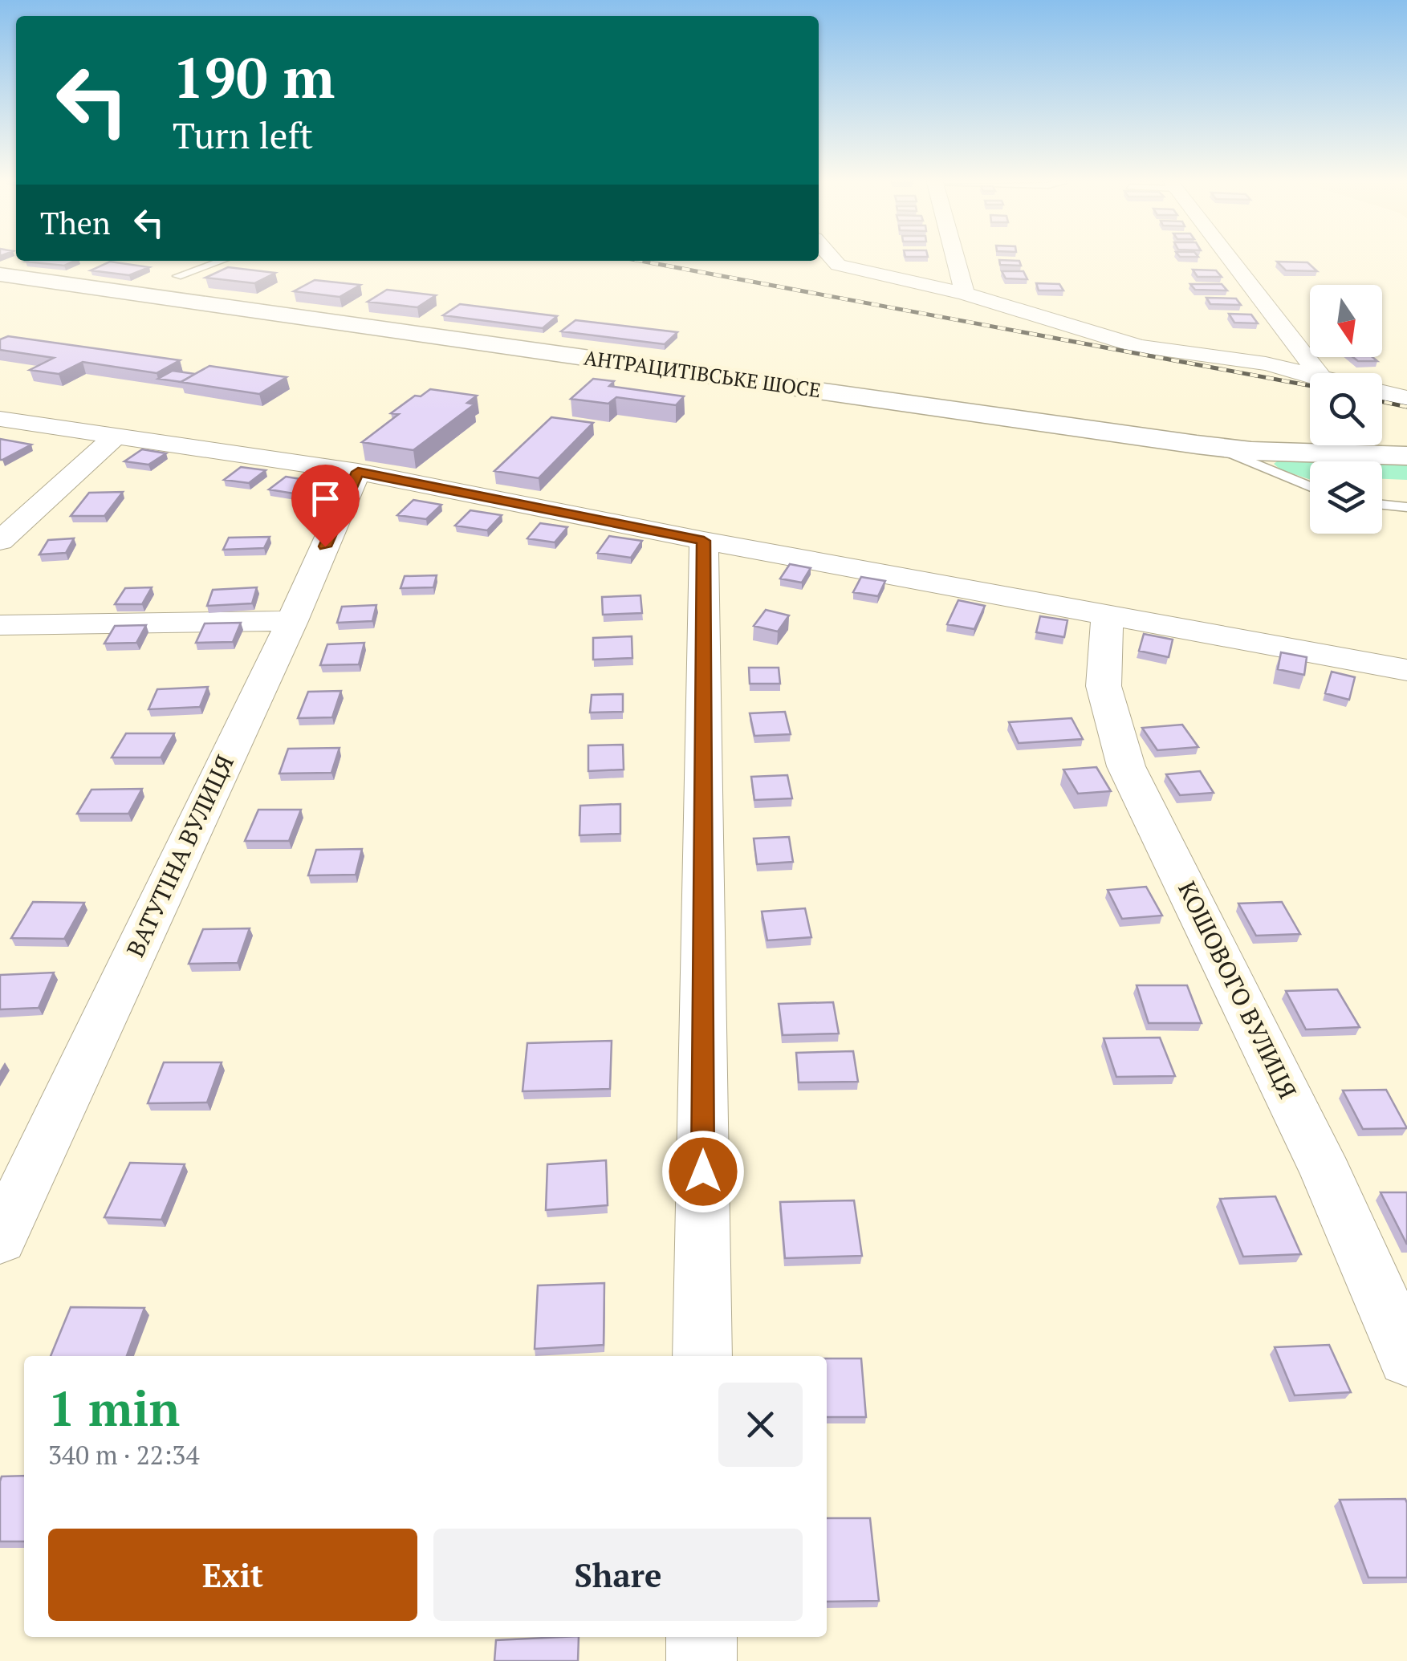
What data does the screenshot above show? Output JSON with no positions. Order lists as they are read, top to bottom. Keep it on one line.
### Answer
{"streets":{"main road":["АНТРАЦИТІВСЬКЕ ШОСЕ"],"street":["ВАТУТІНА ВУЛИЦЯ","КОШОВОГО ВУЛИЦЯ"]},"north":"bottom","page":{"turn":["190 m","Turn left"],"then":"Then","heading":["1 min","340 m · 22:34"],"buttons":["Exit","Share"]}}
